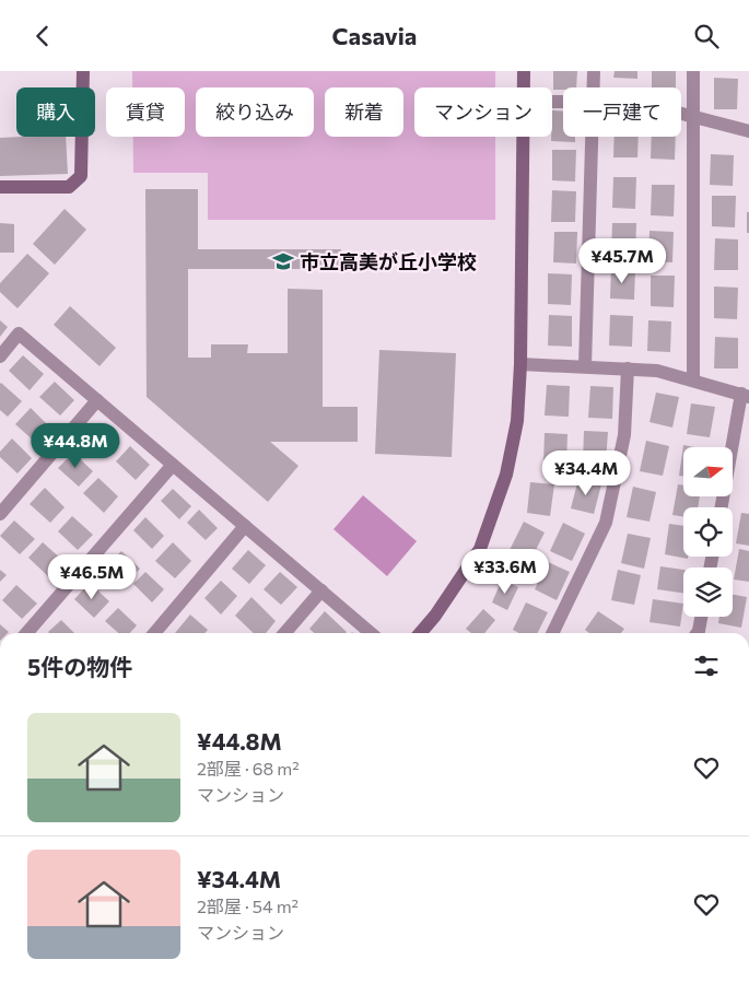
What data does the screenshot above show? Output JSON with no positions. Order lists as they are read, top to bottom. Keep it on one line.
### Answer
{"places":{"school or university":["市立高美が丘小学校"]},"north":"right","page":{"header":"Casavia","chip":["購入","賃貸","絞り込み","新着","マンション","一戸建て"],"price":["¥45.7M","¥44.8M","¥34.4M","¥33.6M","¥46.5M"],"heading":"5件の物件","list":[{"name":"¥44.8M","note":"2部屋 · 68 m² · マンション"},{"name":"¥34.4M","note":"2部屋 · 54 m² · マンション"}]}}
